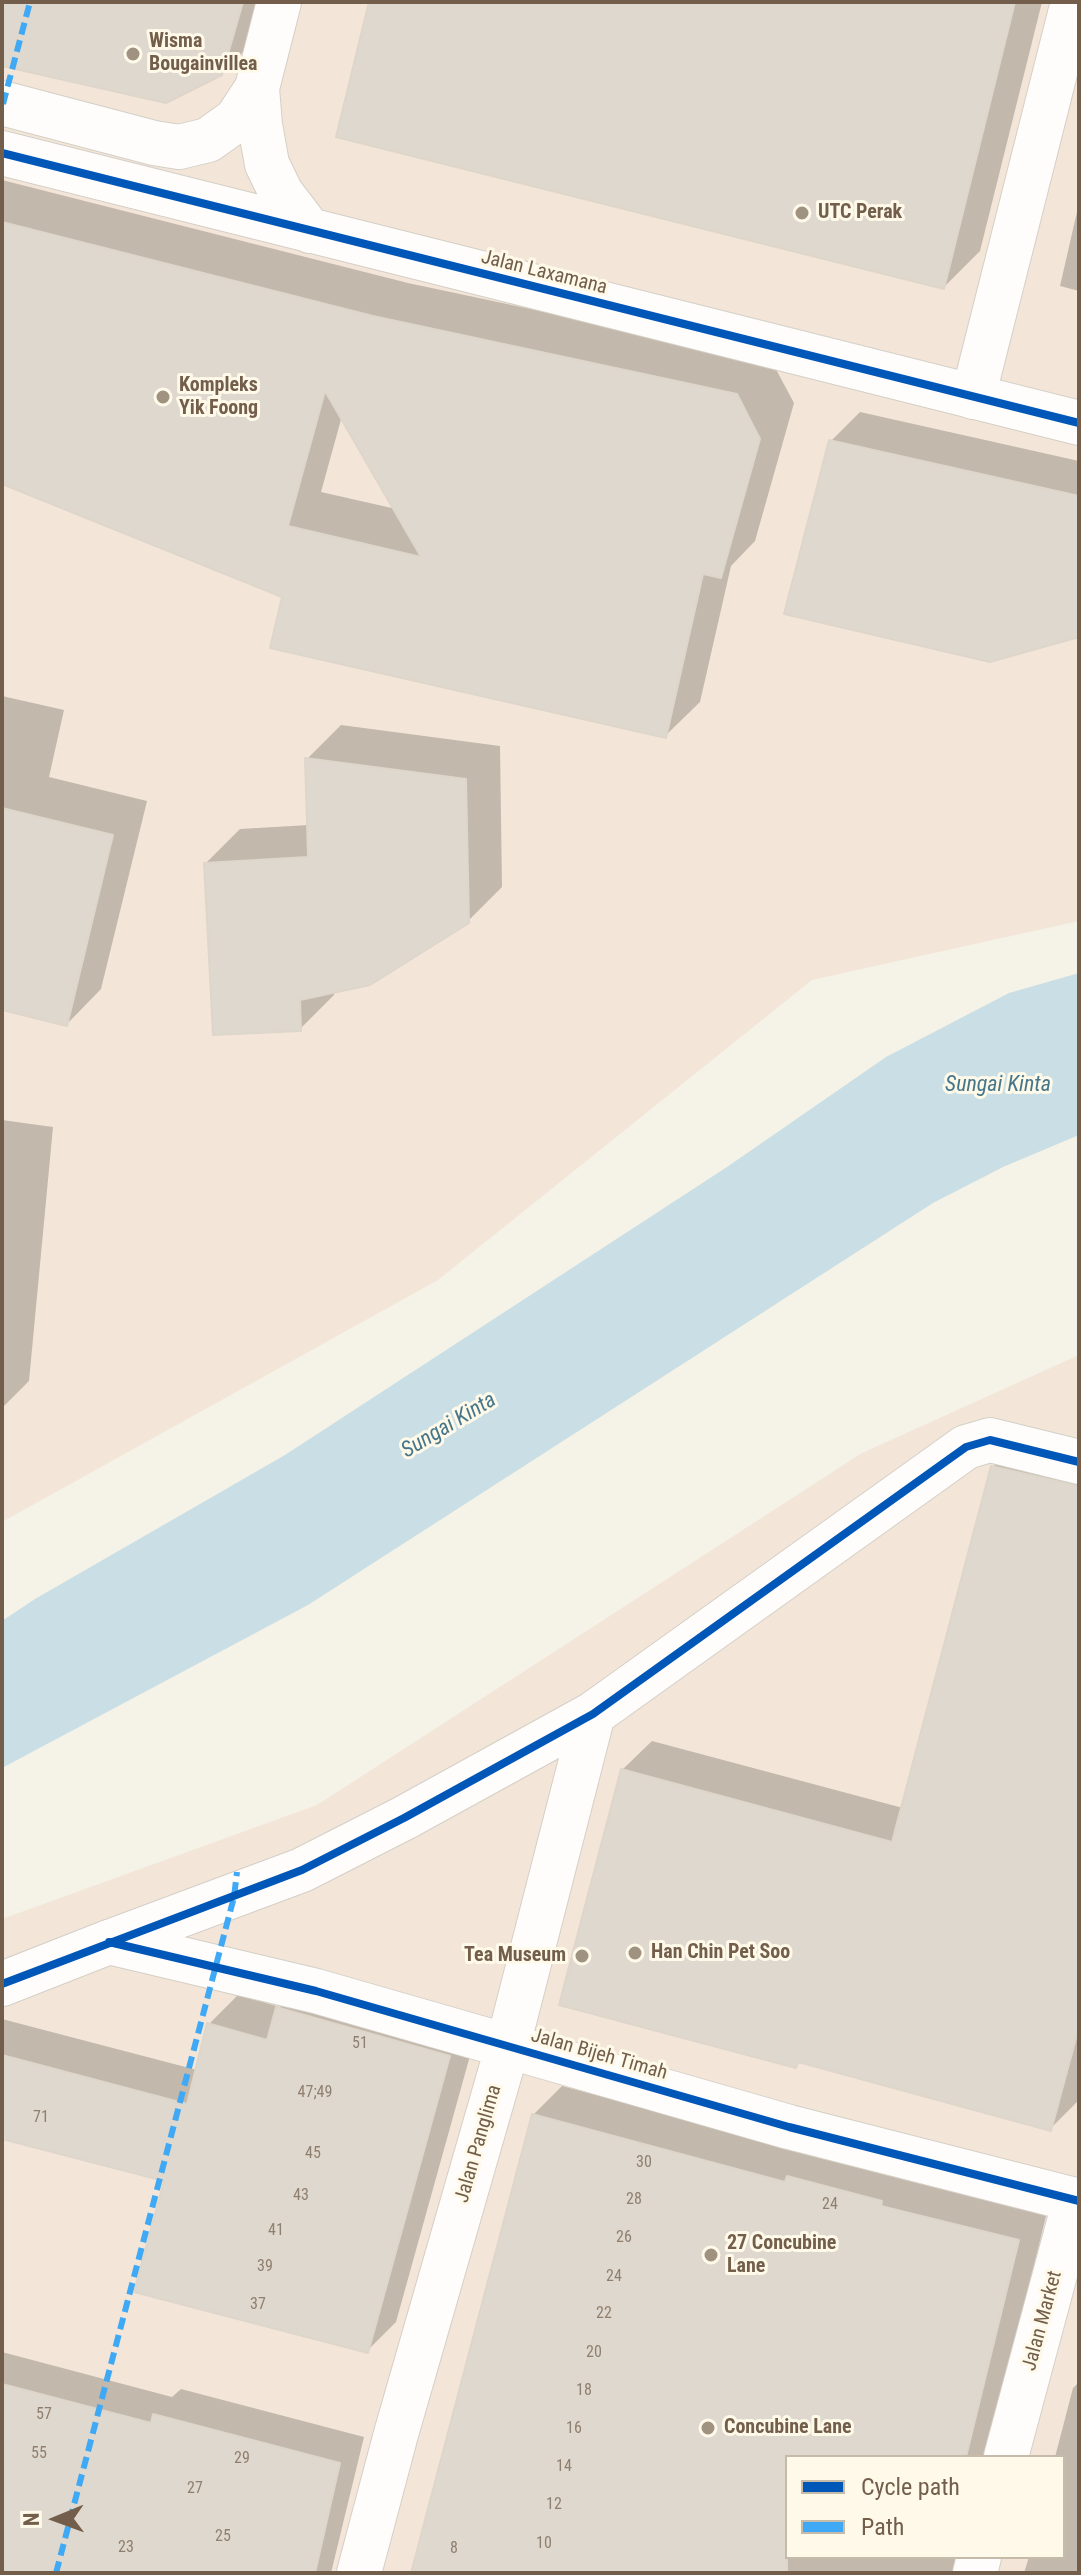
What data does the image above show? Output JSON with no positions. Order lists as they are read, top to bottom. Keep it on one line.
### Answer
{"streets":{"street":["Jalan Laxamana","Jalan Bijeh Timah","Jalan Panglima","Jalan Market"]},"crossings":[["Jalan Bijeh Timah","Jalan Panglima"],["Jalan Bijeh Timah","Jalan Market"]],"water":["Sungai Kinta"],"places":["Wisma Bougainvillea","UTC Perak","Kompleks Yik Foong","Han Chin Pet Soo","Tea Museum","27 Concubine Lane","Concubine Lane"],"house_numbers":["51","47;49","71","45","30","43","28","24","41","26","39","24","37","22","20","18","57","16","55","29","14","27","12","25","10","23","8"],"legend":["Cycle path","Path"],"north":"left"}
